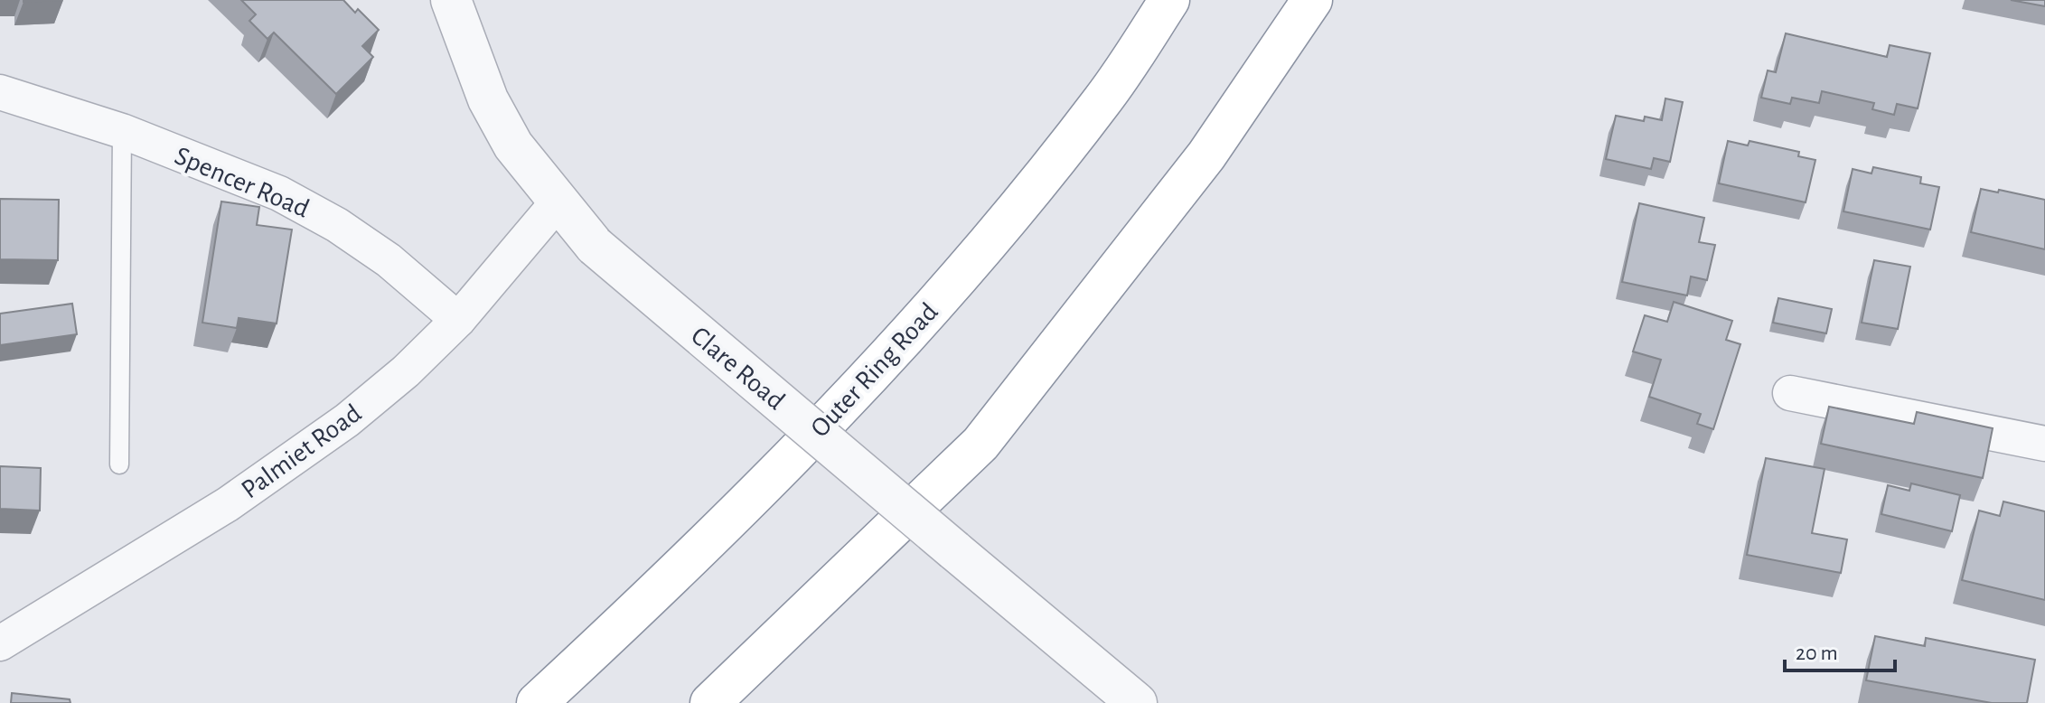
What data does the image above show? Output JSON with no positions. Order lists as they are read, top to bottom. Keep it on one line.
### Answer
{"streets":{"highway":["Outer Ring Road"],"street":["Spencer Road","Clare Road","Palmiet Road"]},"crossings":[["Spencer Road","Palmiet Road"],["Clare Road","Palmiet Road"]],"scale_bar":"20 m"}
